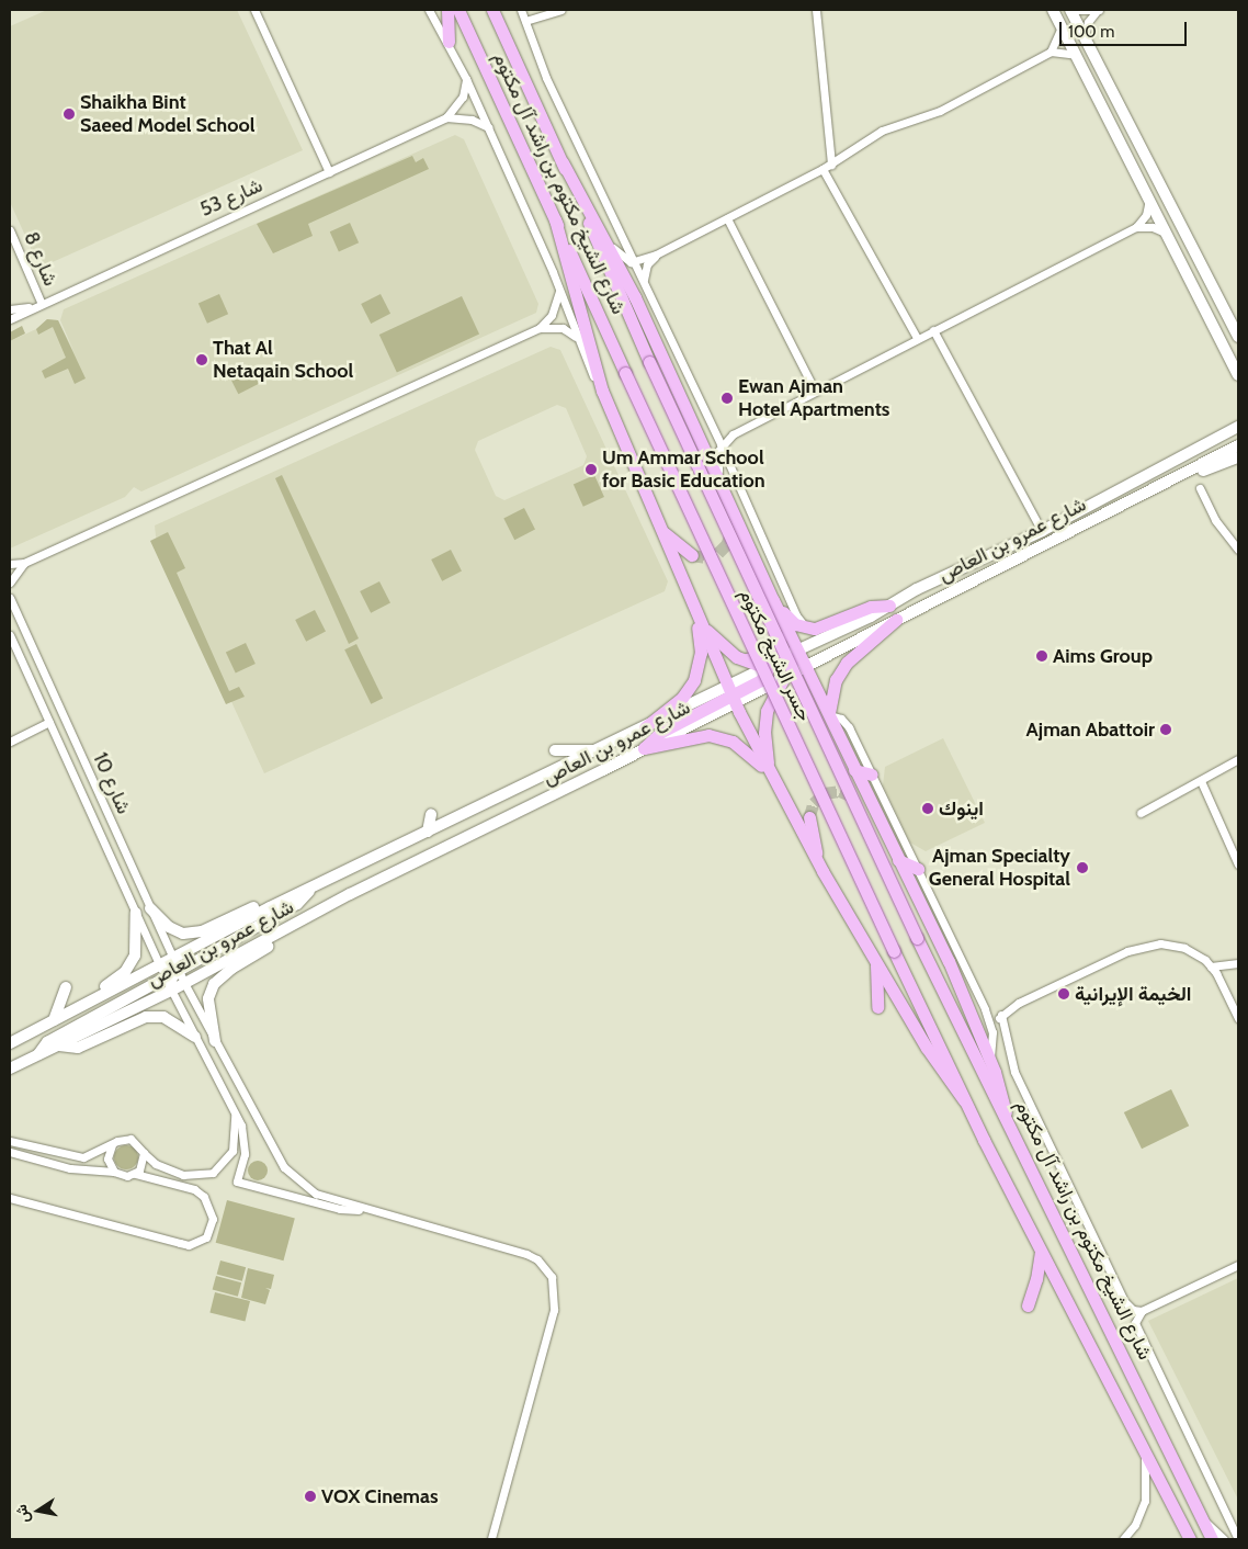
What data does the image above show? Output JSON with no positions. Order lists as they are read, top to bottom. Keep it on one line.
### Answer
{"streets":{"main road":["شارع الشيخ مكتوم بن راشد آل مكتوم","شارع عمرو بن العاص","جسر الشيخ مكتوم"],"street":["شارع 53","شارع 8","شارع 10"]},"crossings":[["شارع الشيخ مكتوم بن راشد آل مكتوم","جسر الشيخ مكتوم"],["شارع 53","شارع 8"],["شارع عمرو بن العاص","شارع 10"]],"places":["Shaikha Bint Saeed Model School","That Al Netaqain School","Ewan Ajman Hotel Apartments","Um Ammar School for Basic Education","Aims Group","Ajman Abattoir","اينوك","Ajman Specialty General Hospital","الخيمة الإيرانية","VOX Cinemas"],"scale_bar":"100 m","north":"left"}
